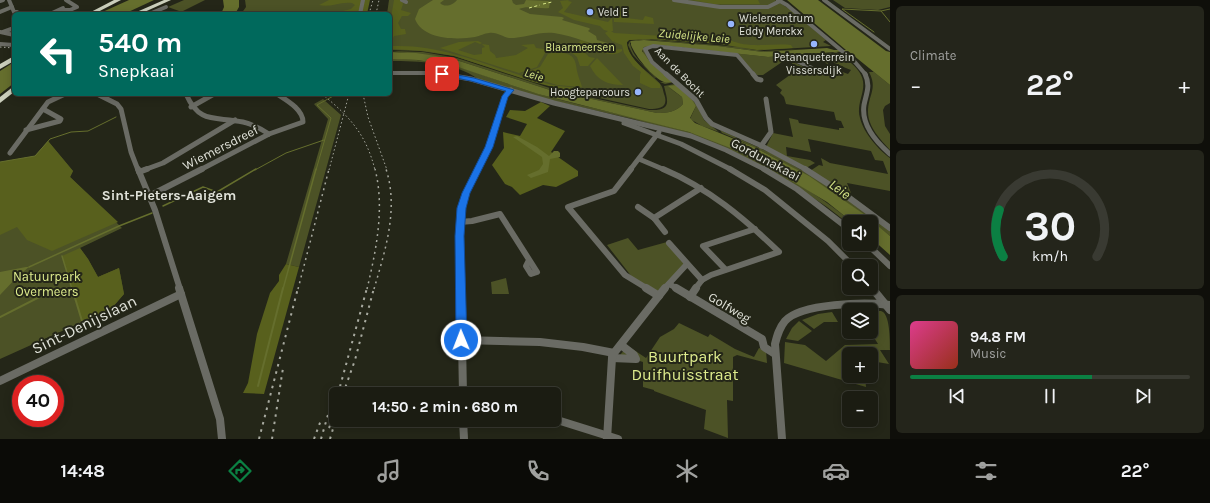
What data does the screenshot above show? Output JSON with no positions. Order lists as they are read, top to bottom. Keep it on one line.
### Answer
{"streets":{"street":["Aan de Bocht","Wiemersdreef","Gordunakaai","Golfweg","Sint-Denijslaan"]},"districts":["Sint-Pieters-Aaigem"],"water":["Zuidelijke Leie","Leie"],"parks":["Blaarmeersen","Natuurpark Overmeers","Buurtpark Duifhuisstraat"],"places":["Veld E","Wielercentrum Eddy Merckx","Petanqueterrein Vissersdijk","Hoogteparcours"],"page":{"tile":"Climate","turn":["540 m","Snepkaai"],"heat":["−","22°","+"],"map_buttons":["+","−"],"song":["94.8 FM","Music"],"limit":"40","trip":"14:50 · 2 min · 680 m","tabs":["14:48","22°"],"gauge":["30","km/h"]}}
